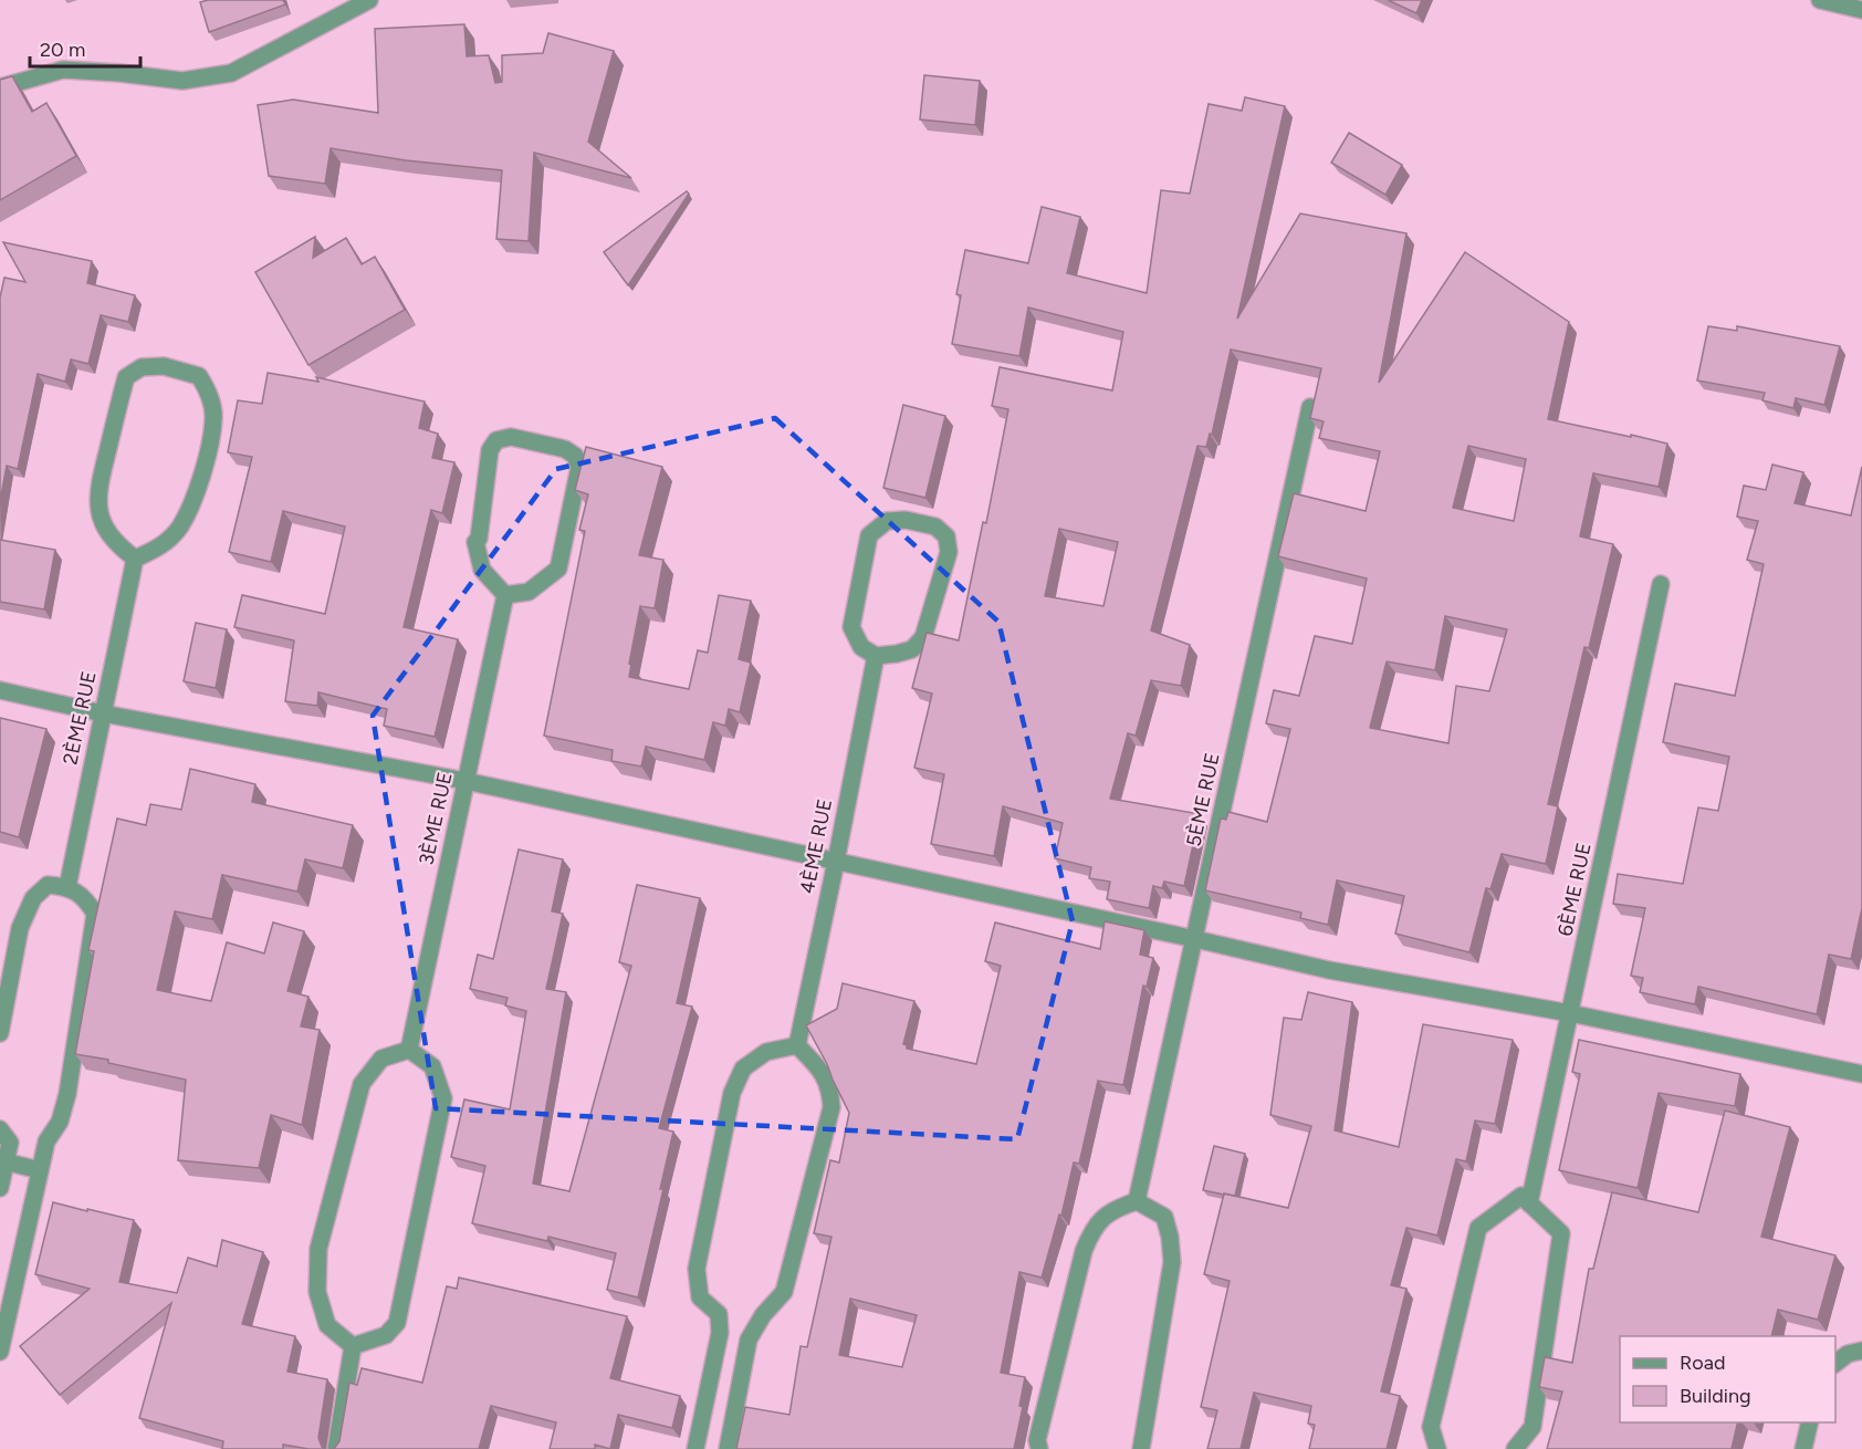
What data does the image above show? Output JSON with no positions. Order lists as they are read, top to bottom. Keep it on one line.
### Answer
{"streets":{"street":["2ÈME RUE","5ÈME RUE","3ÈME RUE","4ÈME RUE","6ÈME RUE"]},"legend":["Road","Building"],"scale_bar":"20 m"}
